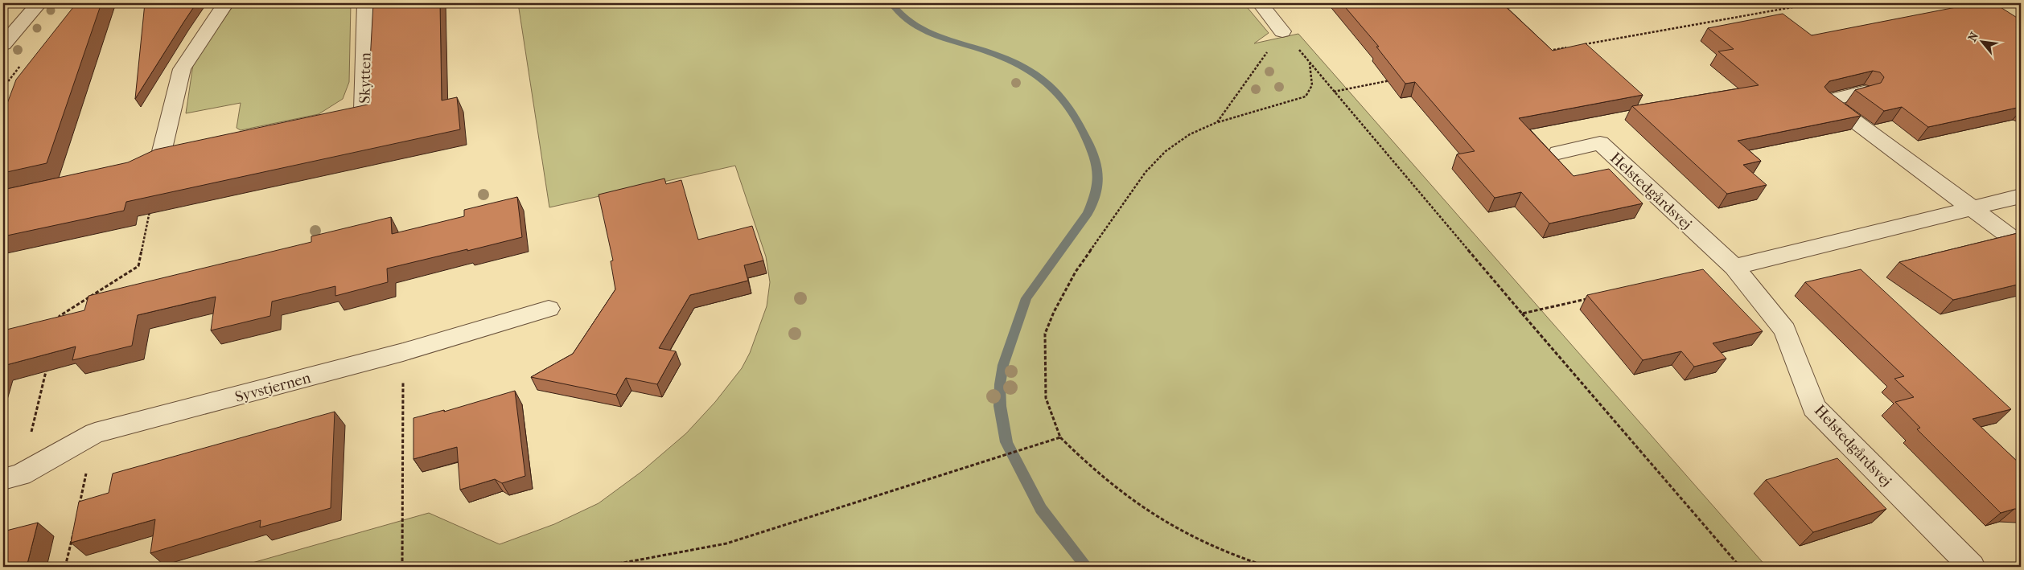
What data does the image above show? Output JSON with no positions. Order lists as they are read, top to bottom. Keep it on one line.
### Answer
{"streets":{"street":["Skytten","Helstedgårdsvej","Syvstjernen"]},"north":"top left"}
